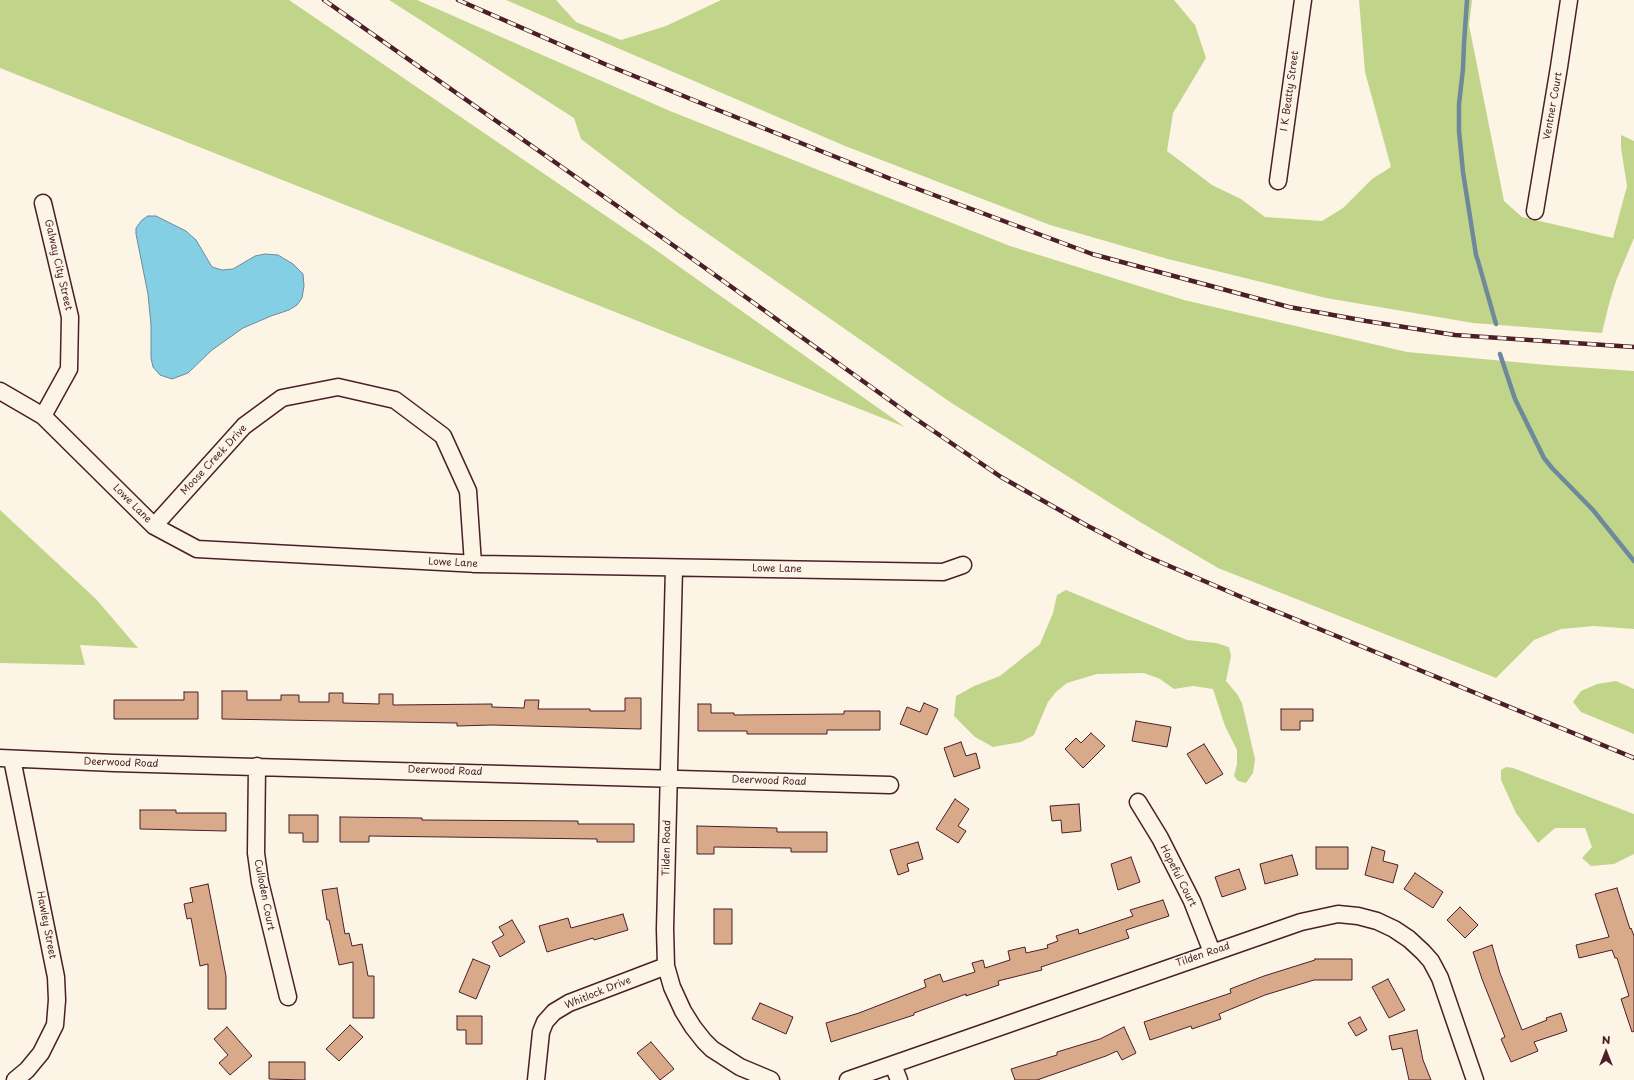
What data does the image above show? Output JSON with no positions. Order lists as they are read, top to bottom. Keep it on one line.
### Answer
{"streets":{"street":["I K Beatty Street","Ventner Court","Galway City Street","Moose Creek Drive","Lowe Lane","Deerwood Road","Tilden Road","Hopeful Court","Culloden Court","Hawley Street","Whitlock Drive"]},"crossings":[["Galway City Street","Lowe Lane"],["Moose Creek Drive","Lowe Lane"],["Lowe Lane","Tilden Road"],["Deerwood Road","Tilden Road"],["Deerwood Road","Culloden Court"],["Deerwood Road","Hawley Street"],["Tilden Road","Hopeful Court"],["Tilden Road","Whitlock Drive"]],"north":"top"}
